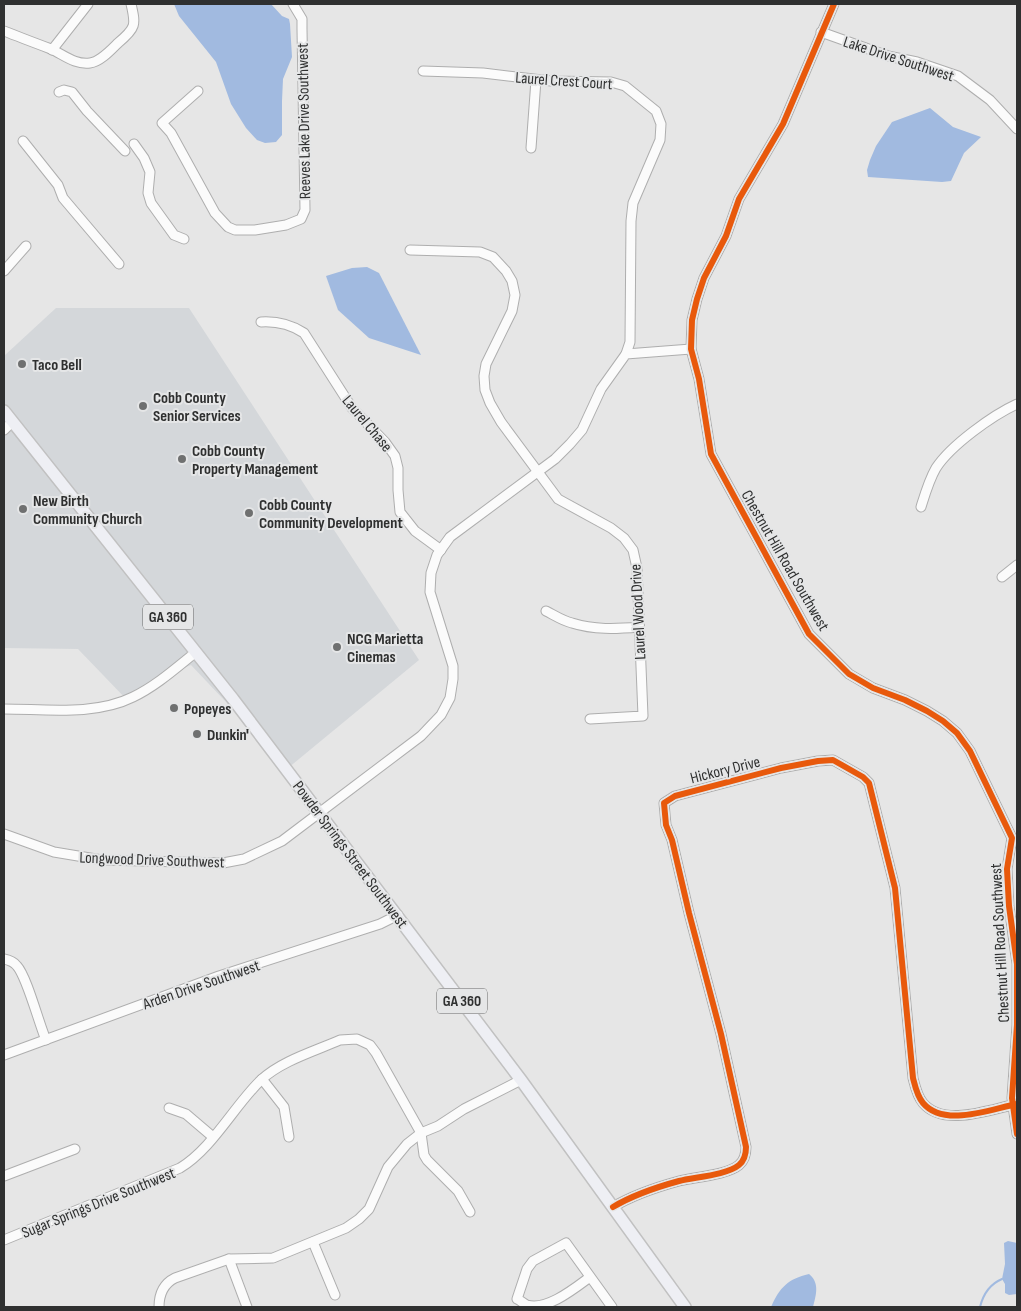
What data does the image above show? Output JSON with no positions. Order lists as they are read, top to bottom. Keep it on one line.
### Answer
{"streets":{"main road":["GA 360","Powder Springs Street Southwest"],"street":["Lake Drive Southwest","Laurel Crest Court","Reeves Lake Drive Southwest","Laurel Chase","Chestnut Hill Road Southwest","Laurel Wood Drive","Hickory Drive","Longwood Drive Southwest","Arden Drive Southwest","Sugar Springs Drive Southwest"]},"crossings":[["Lake Drive Southwest","Chestnut Hill Road Southwest"],["Laurel Crest Court","Longwood Drive Southwest"],["Laurel Chase","Longwood Drive Southwest"],["Chestnut Hill Road Southwest","Hickory Drive"],["Laurel Wood Drive","Longwood Drive Southwest"],["Hickory Drive","Powder Springs Street Southwest"],["Powder Springs Street Southwest","Longwood Drive Southwest"],["Powder Springs Street Southwest","Arden Drive Southwest"]],"places":["Taco Bell","Cobb County Senior Services","Cobb County Property Management","New Birth Community Church","Cobb County Community Development","NCG Marietta Cinemas","Popeyes","Dunkin'"]}
